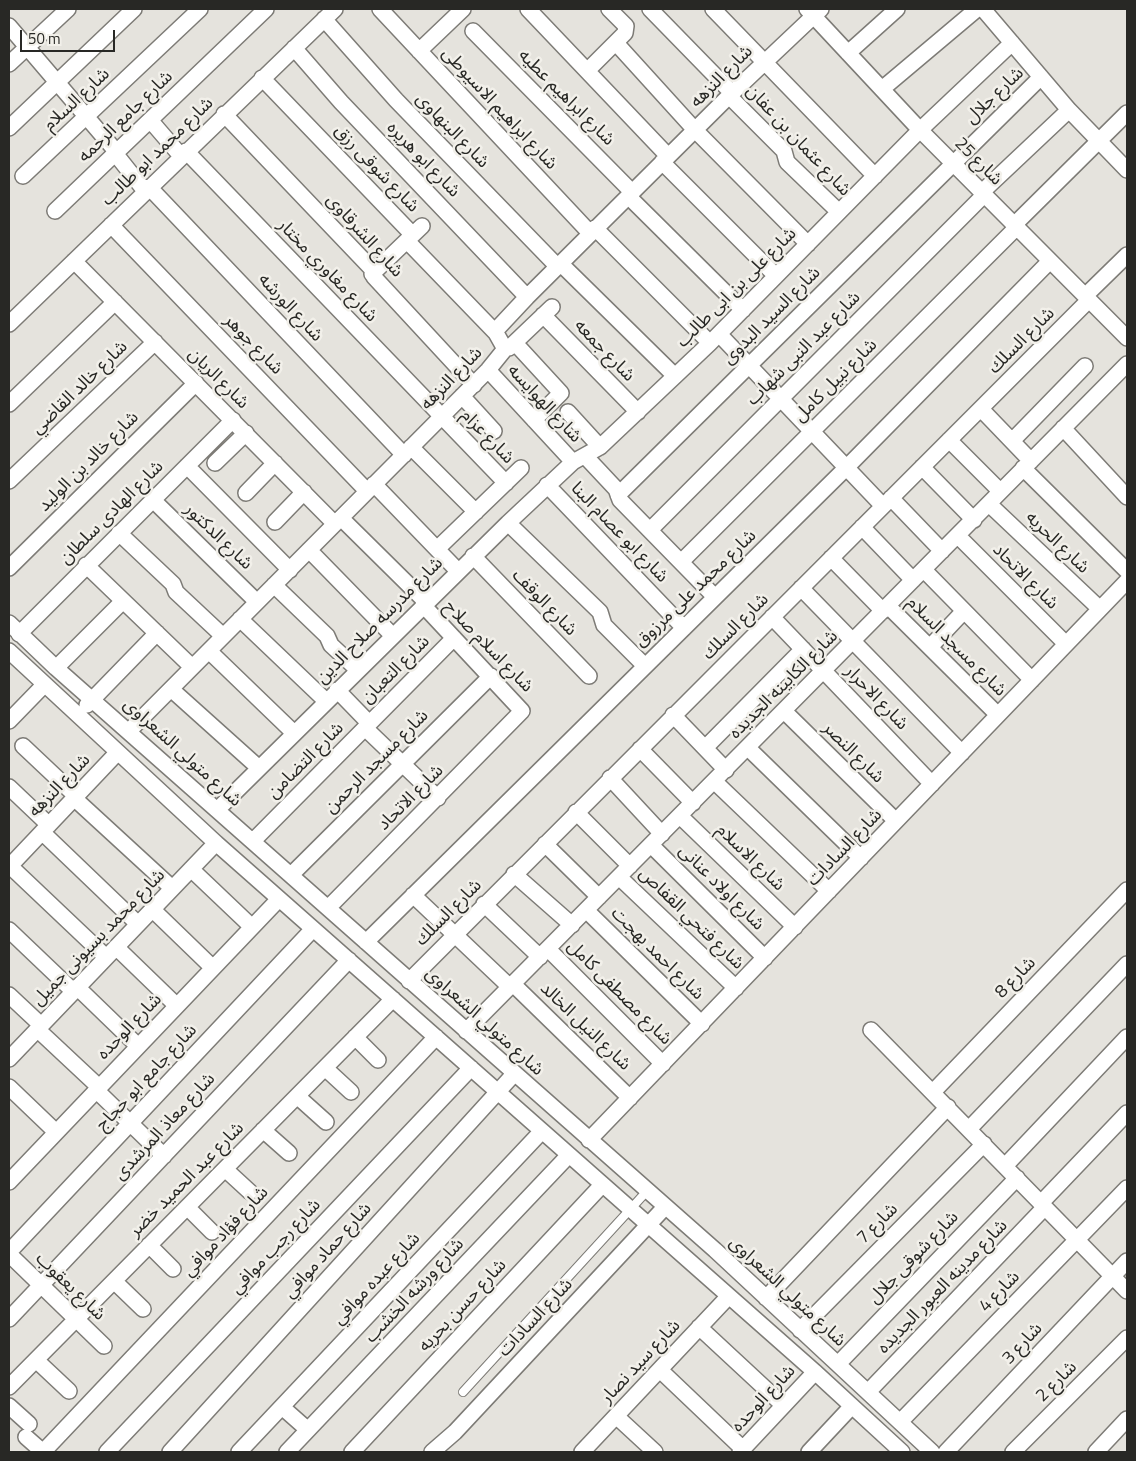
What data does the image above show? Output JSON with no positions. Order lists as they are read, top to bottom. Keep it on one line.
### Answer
{"streets":{"street":["شارع النزهه","شارع جلال","شارع ابراهيم عطيه","شارع السلام","شارع ابراهيم الاسيوطى","شارع جامع الرحمه","شارع البنهاوى","شارع عثمان بن عفان","شارع محمد ابو طالب","شارع ابو هريره","شارع 25","شارع شوقى رزق","شارع الشرقاوى","شارع مغاوري مختار","شارع على بن ابى طالب","شارع الورشه","شارع السيد البدوى","شارع السلك","شارع جوهر","شارع عبد النبى شهاب","شارع جمعه","شارع الريان","شارع نبيل كامل","شارع خالد القاضي","شارع الهوايسه","شارع عزام","شارع خالد بن الوليد","شارع الهادى سلطان","شارع ابو عصام البنا","شارع الدكتور","شارع الحريه","شارع الاتحاد","شارع محمد على مرزوق","شارع الوقف","شارع مدرسه صلاح الدين","شارع اسلام صلاح","شارع مسجد السلام","شارع التعبان","شارع الكابينه الجديده","شارع الاحرار","شارع متولي الشعراوى","شارع النصر","شارع التضامن","شارع مسجد الرحمن","شارع السادات","شارع الاسلام","شارع اولاد عنانى","شارع فتحي القفاص","شارع محمد بسيونى جميل","شارع احمد بهجت","شارع 8","شارع مصطفى كامل","شارع الوحده","شارع النيل الخالد","شارع جامع ابو حجاج","شارع معاذ المرشدى","شارع عبد الحميد خضر","شارع 7","شارع فؤاد موافي","شارع رجب موافي","شارع حماد موافي","شارع شوقى جلال","شارع عبده موافي","شارع يعقوب","شارع مدينه العبور الجديده","شارع ورشه الخشب","شارع 4","شارع حسن بحريه","شارع 3","شارع سيد نصار","شارع 2"]},"crossings":[["شارع النزهه","شارع ابراهيم عطيه"],["شارع النزهه","شارع ابراهيم الاسيوطى"],["شارع النزهه","شارع البنهاوى"],["شارع النزهه","شارع عثمان بن عفان"],["شارع النزهه","شارع ابو هريره"],["شارع النزهه","شارع 25"],["شارع النزهه","شارع شوقى رزق"],["شارع النزهه","شارع الشرقاوى"],["شارع النزهه","شارع مغاوري مختار"],["شارع النزهه","شارع الورشه"],["شارع النزهه","شارع جوهر"],["شارع النزهه","شارع جمعه"],["شارع النزهه","شارع الريان"],["شارع النزهه","شارع الهوايسه"],["شارع النزهه","شارع عزام"],["شارع النزهه","شارع الدكتور"],["شارع النزهه","شارع متولي الشعراوى"],["شارع جلال","شارع 25"],["شارع جلال","شارع السيد البدوى"],["شارع ابراهيم عطيه","شارع على بن ابى طالب"],["شارع السلام","شارع الورشه"],["شارع ابراهيم الاسيوطى","شارع على بن ابى طالب"],["شارع ابراهيم الاسيوطى","شارع السيد البدوى"],["شارع ابراهيم الاسيوطى","شارع السلك"],["شارع ابراهيم الاسيوطى","شارع عبد النبى شهاب"],["شارع ابراهيم الاسيوطى","شارع نبيل كامل"],["شارع ابراهيم الاسيوطى","شارع محمد على مرزوق"],["شارع ابراهيم الاسيوطى","شارع الكابينه الجديده"],["شارع جامع الرحمه","شارع مغاوري مختار"],["شارع جامع الرحمه","شارع الورشه"],["شارع البنهاوى","شارع محمد ابو طالب"],["شارع البنهاوى","شارع على بن ابى طالب"],["شارع عثمان بن عفان","شارع على بن ابى طالب"],["شارع محمد ابو طالب","شارع ابو هريره"],["شارع محمد ابو طالب","شارع شوقى رزق"],["شارع محمد ابو طالب","شارع الشرقاوى"],["شارع محمد ابو طالب","شارع مغاوري مختار"],["شارع محمد ابو طالب","شارع الورشه"],["شارع محمد ابو طالب","شارع جوهر"],["شارع محمد ابو طالب","شارع الريان"],["شارع 25","شارع على بن ابى طالب"],["شارع 25","شارع السيد البدوى"],["شارع 25","شارع السلك"],["شارع 25","شارع عبد النبى شهاب"],["شارع 25","شارع نبيل كامل"],["شارع 25","شارع محمد على مرزوق"],["شارع مغاوري مختار","شارع عزام"],["شارع على بن ابى طالب","شارع جمعه"],["شارع على بن ابى طالب","شارع الهوايسه"],["شارع على بن ابى طالب","شارع مدرسه صلاح الدين"],["شارع السيد البدوى","شارع الهوايسه"],["شارع السلك","شارع مسجد السلام"],["شارع السلك","شارع الاحرار"],["شارع السلك","شارع متولي الشعراوى"],["شارع السلك","شارع فتحي القفاص"],["شارع السلك","شارع مصطفى كامل"],["شارع السلك","شارع النيل الخالد"],["شارع جوهر","شارع مدرسه صلاح الدين"],["شارع عبد النبى شهاب","شارع الهوايسه"],["شارع الريان","شارع خالد القاضي"],["شارع الريان","شارع خالد بن الوليد"],["شارع الريان","شارع الهادى سلطان"],["شارع نبيل كامل","شارع الهوايسه"],["شارع الهوايسه","شارع محمد على مرزوق"],["شارع الهوايسه","شارع مدرسه صلاح الدين"],["شارع الهادى سلطان","شارع الدكتور"],["شارع الهادى سلطان","شارع متولي الشعراوى"],["شارع ابو عصام البنا","شارع محمد على مرزوق"],["شارع ابو عصام البنا","شارع مدرسه صلاح الدين"],["شارع الحريه","شارع الكابينه الجديده"],["شارع الحريه","شارع السادات"],["شارع الاتحاد","شارع اسلام صلاح"],["شارع الاتحاد","شارع الكابينه الجديده"],["شارع الاتحاد","شارع متولي الشعراوى"],["شارع الاتحاد","شارع السادات"],["شارع محمد على مرزوق","شارع متولي الشعراوى"],["شارع محمد على مرزوق","شارع النيل الخالد"],["شارع الوقف","شارع مدرسه صلاح الدين"],["شارع مدرسه صلاح الدين","شارع اسلام صلاح"],["شارع مدرسه صلاح الدين","شارع متولي الشعراوى"],["شارع اسلام صلاح","شارع التعبان"],["شارع اسلام صلاح","شارع مسجد الرحمن"],["شارع مسجد السلام","شارع الكابينه الجديده"],["شارع مسجد السلام","شارع السادات"],["شارع التعبان","شارع التضامن"],["شارع الكابينه الجديده","شارع الاحرار"],["شارع الكابينه الجديده","شارع متولي الشعراوى"],["شارع الكابينه الجديده","شارع النصر"],["شارع الكابينه الجديده","شارع الاسلام"],["شارع الكابينه الجديده","شارع اولاد عنانى"],["شارع الكابينه الجديده","شارع فتحي القفاص"],["شارع الكابينه الجديده","شارع احمد بهجت"],["شارع الكابينه الجديده","شارع مصطفى كامل"],["شارع الكابينه الجديده","شارع النيل الخالد"],["شارع الاحرار","شارع السادات"],["شارع متولي الشعراوى","شارع التضامن"],["شارع متولي الشعراوى","شارع مسجد الرحمن"],["شارع متولي الشعراوى","شارع السادات"],["شارع متولي الشعراوى","شارع 7"],["شارع متولي الشعراوى","شارع حماد موافي"],["شارع متولي الشعراوى","شارع شوقى جلال"],["شارع متولي الشعراوى","شارع مدينه العبور الجديده"],["شارع متولي الشعراوى","شارع 4"],["شارع النصر","شارع السادات"],["شارع السادات","شارع الاسلام"],["شارع السادات","شارع اولاد عنانى"],["شارع السادات","شارع فتحي القفاص"],["شارع السادات","شارع احمد بهجت"],["شارع السادات","شارع مصطفى كامل"],["شارع السادات","شارع النيل الخالد"],["شارع جامع ابو حجاج","شارع يعقوب"],["شارع معاذ المرشدى","شارع يعقوب"],["شارع عبد الحميد خضر","شارع يعقوب"]],"scale_bar":"50 m"}
